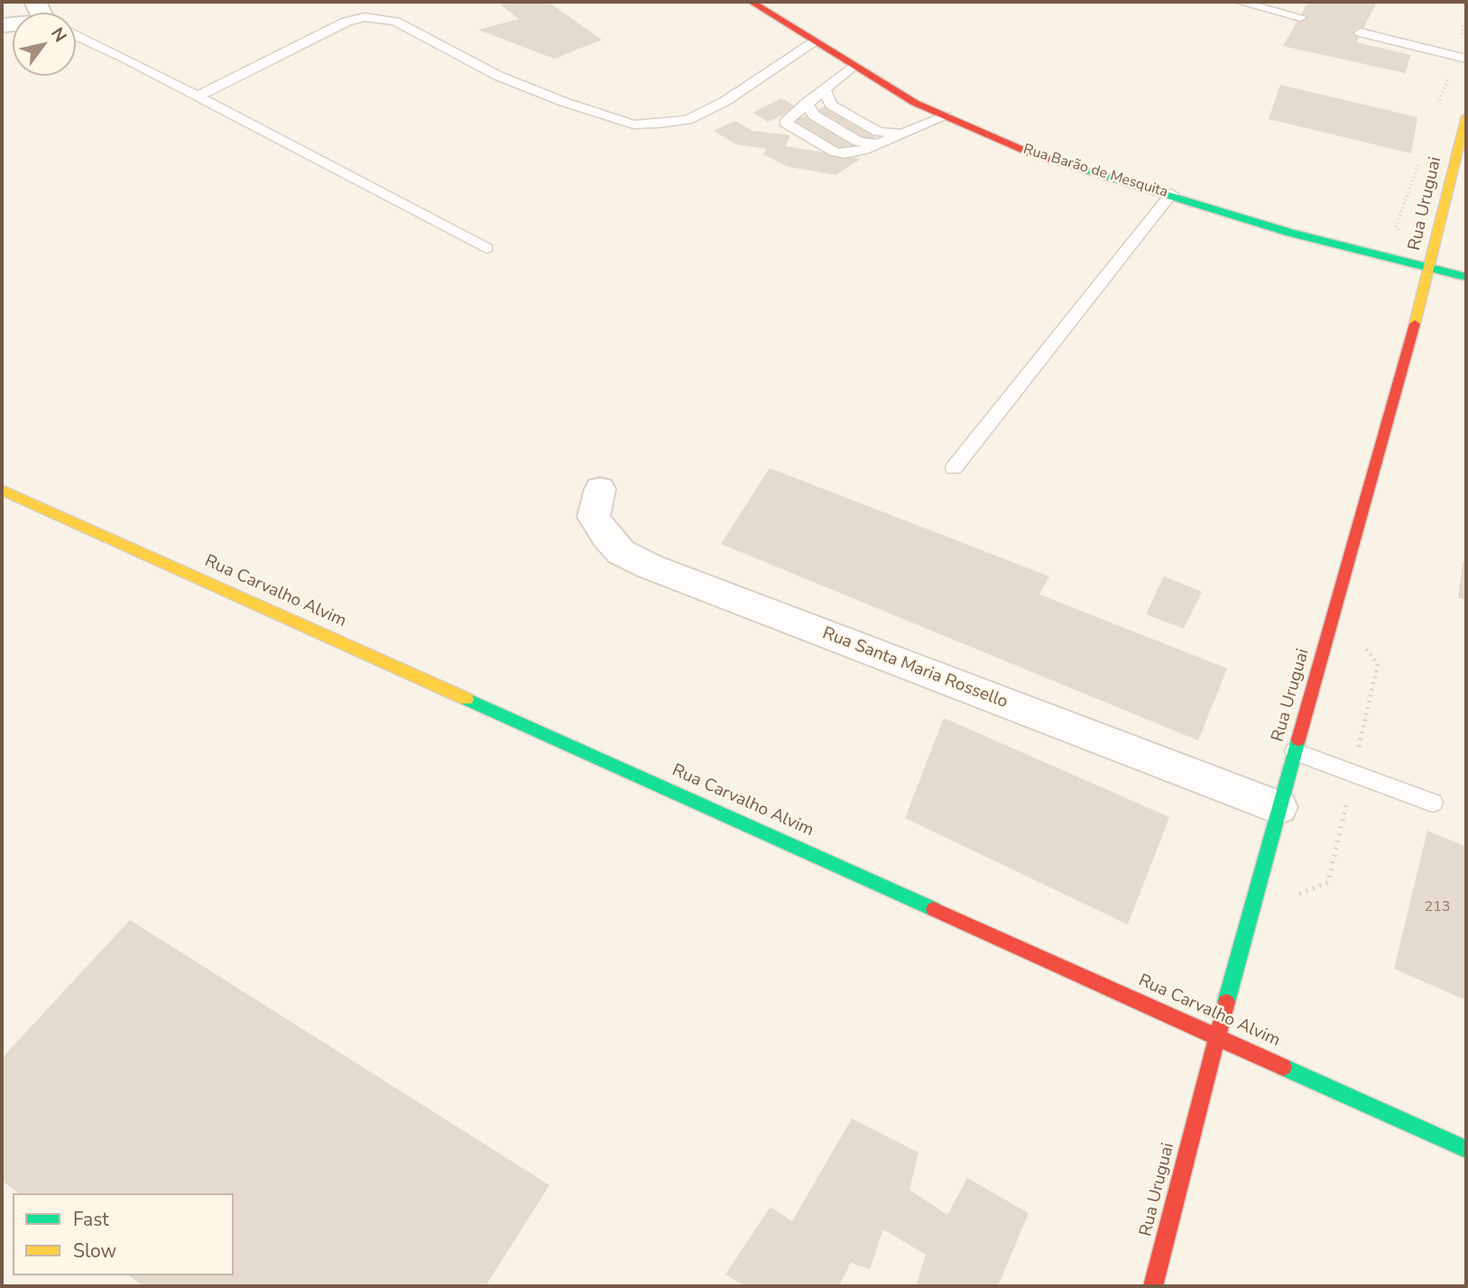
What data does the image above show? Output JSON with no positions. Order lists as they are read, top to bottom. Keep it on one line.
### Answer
{"streets":{"main road":["Rua Barão de Mesquita","Rua Uruguai","Rua Carvalho Alvim"],"street":["Rua Santa Maria Rossello"]},"crossings":[["Rua Barão de Mesquita","Rua Uruguai"],["Rua Uruguai","Rua Carvalho Alvim"],["Rua Uruguai","Rua Santa Maria Rossello"]],"house_numbers":["213"],"legend":["Fast","Slow"],"north":"top right"}
